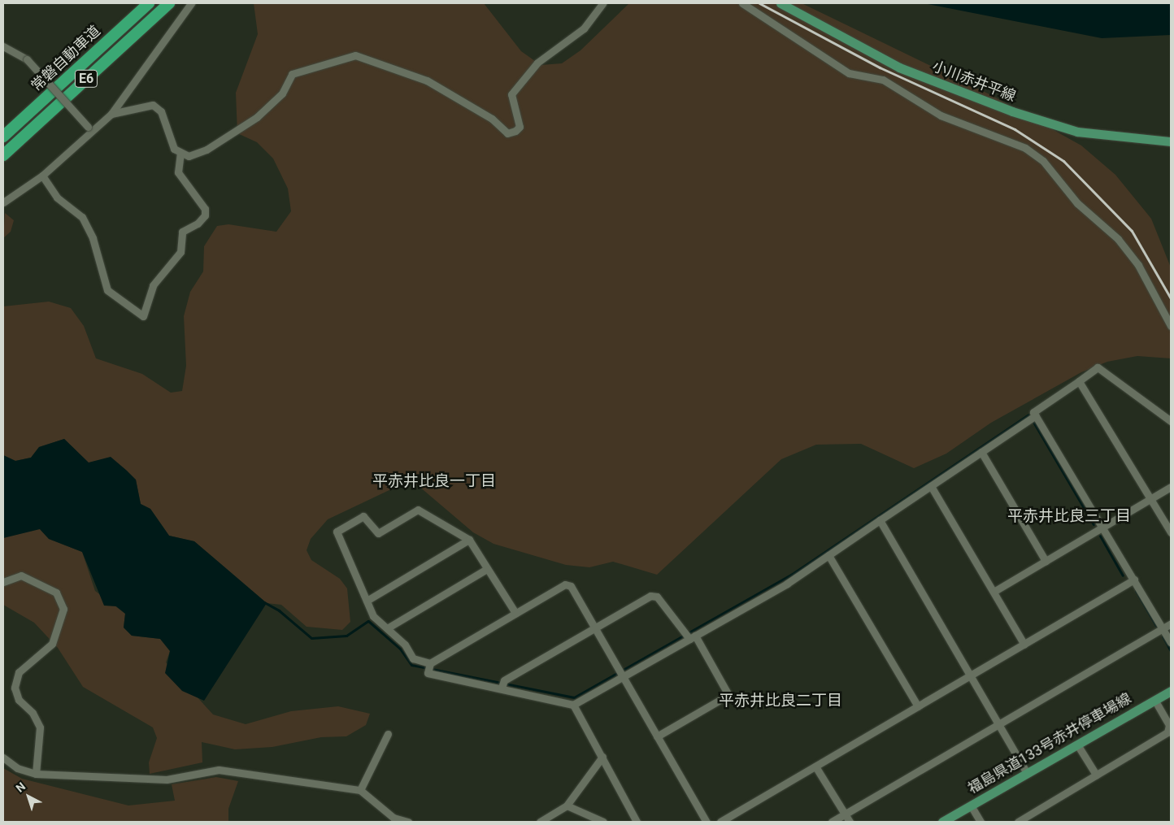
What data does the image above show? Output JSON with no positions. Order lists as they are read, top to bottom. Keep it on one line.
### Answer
{"streets":{"highway":["常磐自動車道","E6"],"main road":["小川赤井平線","福島県道133号赤井停車場線"]},"districts":["平赤井比良一丁目","平赤井比良三丁目","平赤井比良二丁目"],"north":"top left"}
